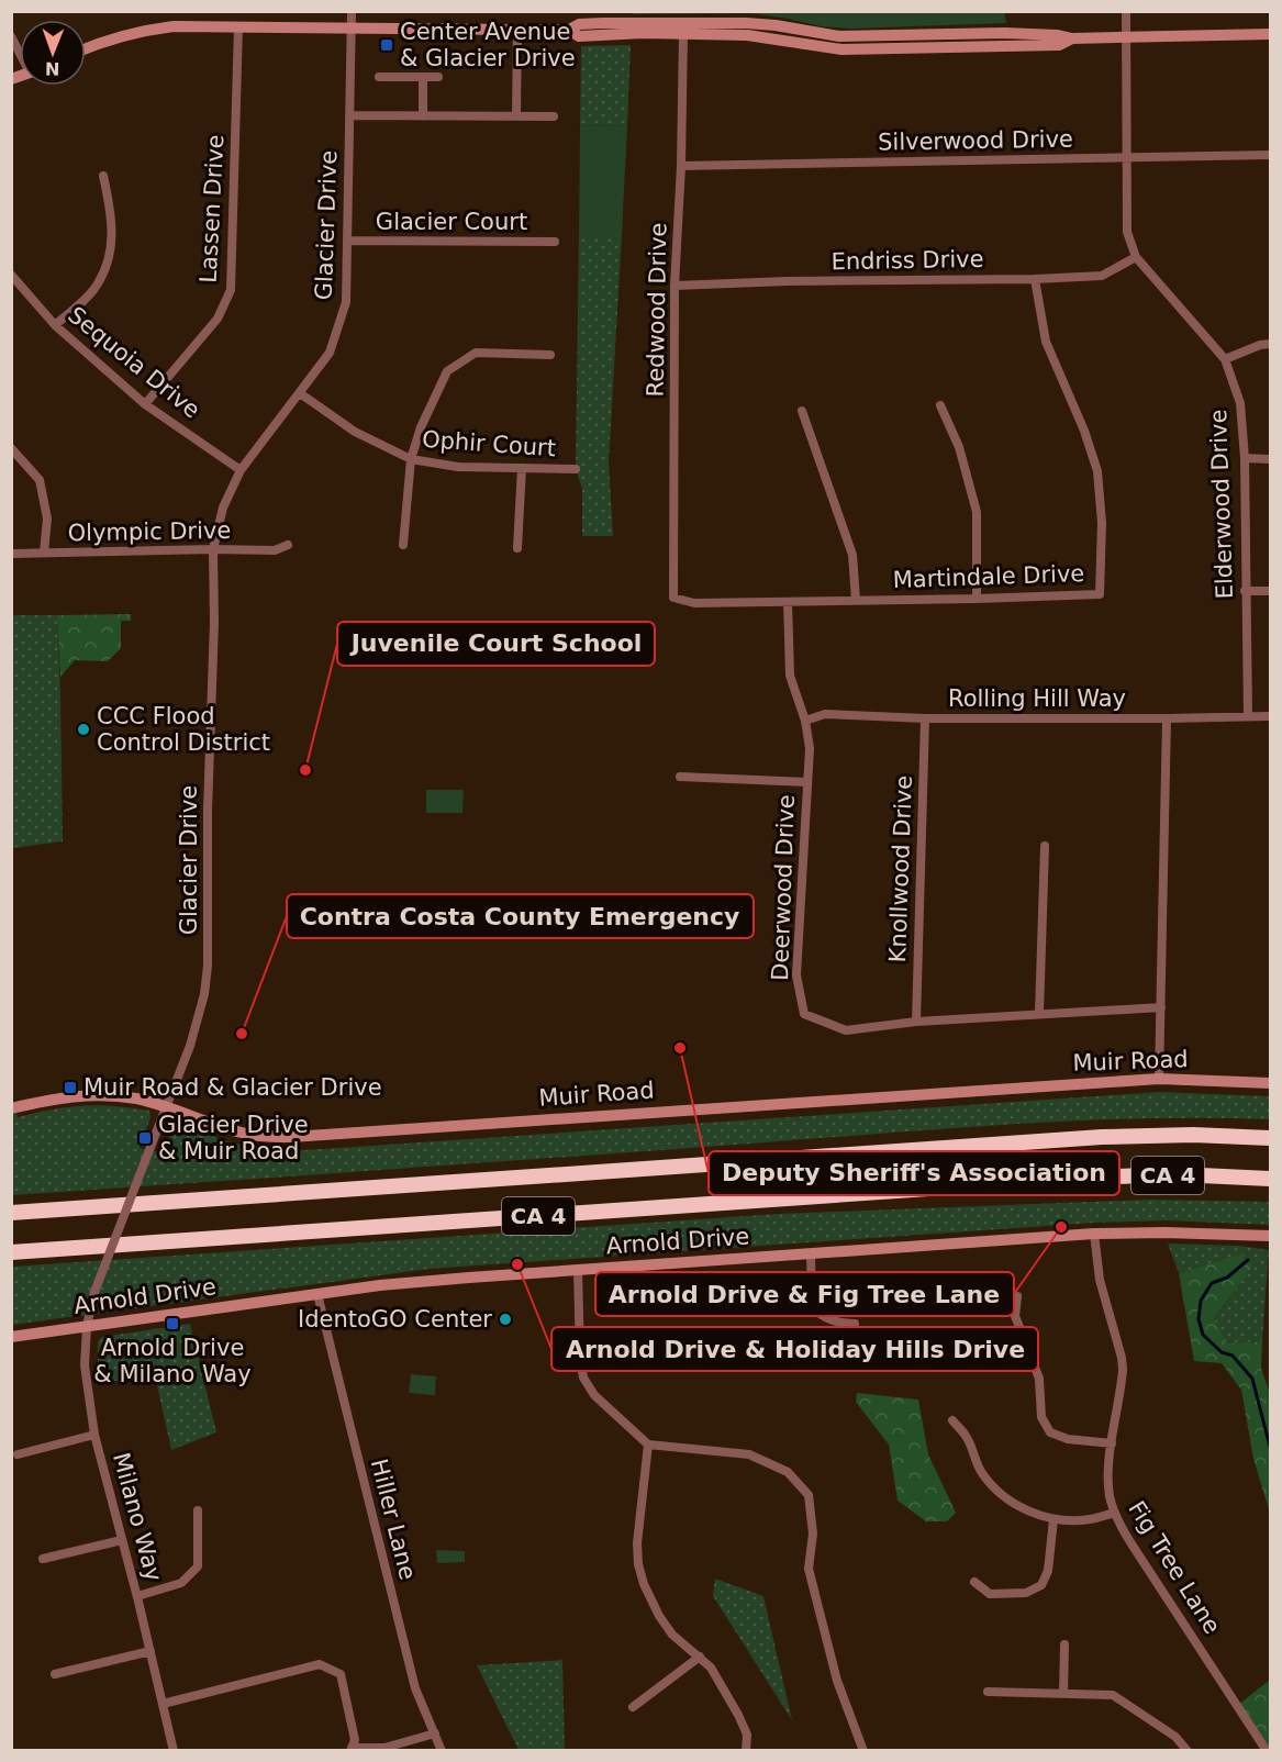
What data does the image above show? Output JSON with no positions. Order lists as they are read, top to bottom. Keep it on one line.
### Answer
{"streets":{"highway":["CA 4"],"street":["Silverwood Drive","Lassen Drive","Glacier Court","Glacier Drive","Endriss Drive","Redwood Drive","Sequoia Drive","Ophir Court","Elderwood Drive","Olympic Drive","Martindale Drive","Rolling Hill Way","Knollwood Drive","Deerwood Drive","Muir Road","Arnold Drive","Milano Way","Hiller Lane","Fig Tree Lane"]},"crossings":[["Silverwood Drive","Redwood Drive"],["Silverwood Drive","Elderwood Drive"],["Lassen Drive","Sequoia Drive"],["Glacier Court","Glacier Drive"],["Glacier Drive","Sequoia Drive"],["Glacier Drive","Ophir Court"],["Glacier Drive","Olympic Drive"],["Glacier Drive","Muir Road"],["Glacier Drive","Milano Way"],["Endriss Drive","Redwood Drive"],["Endriss Drive","Elderwood Drive"],["Endriss Drive","Martindale Drive"],["Redwood Drive","Martindale Drive"],["Elderwood Drive","Rolling Hill Way"],["Martindale Drive","Deerwood Drive"],["Rolling Hill Way","Knollwood Drive"],["Rolling Hill Way","Deerwood Drive"],["Knollwood Drive","Deerwood Drive"],["Arnold Drive","Milano Way"],["Arnold Drive","Hiller Lane"],["Arnold Drive","Fig Tree Lane"]],"places":{"transit":["Center Avenue & Glacier Drive","Muir Road & Glacier Drive","Glacier Drive & Muir Road","Arnold Drive & Milano Way"],"other":["CCC Flood Control District","Juvenile Court School","Contra Costa County Emergency","Deputy Sheriff's Association","Arnold Drive & Fig Tree Lane","Arnold Drive & Holiday Hills Drive","IdentoGO Center"]},"north":"bottom"}
